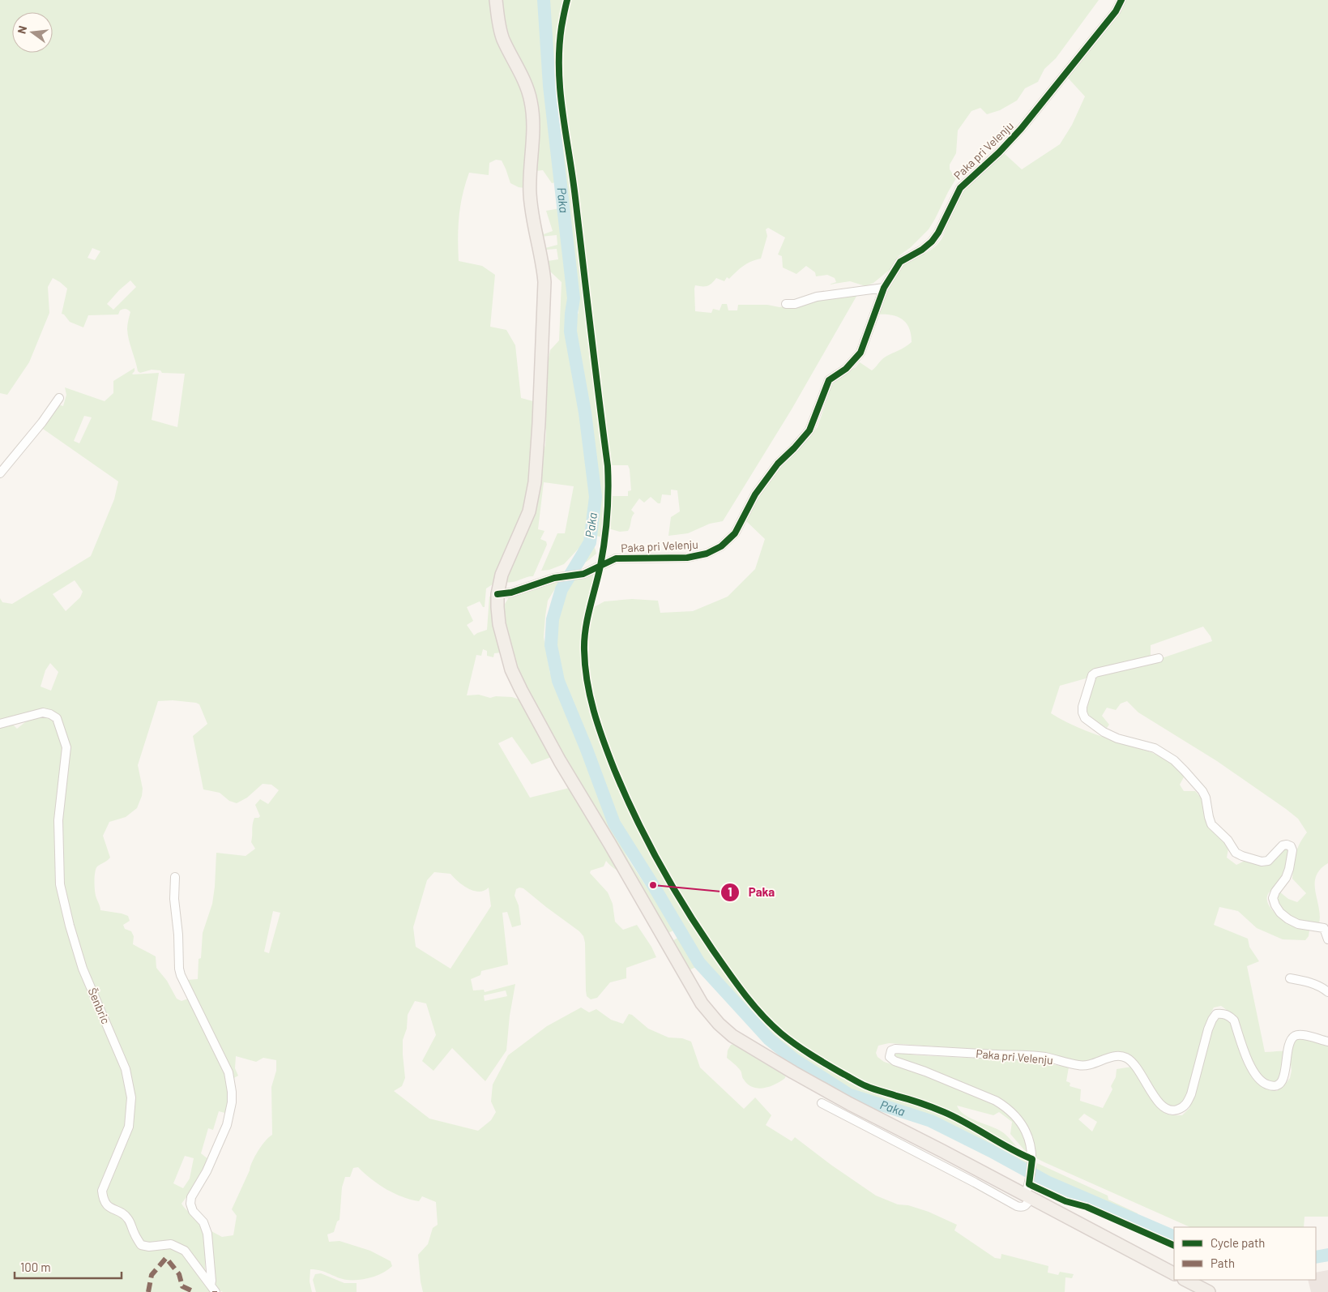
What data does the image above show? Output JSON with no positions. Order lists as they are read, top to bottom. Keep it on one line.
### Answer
{"streets":{"street":["Paka pri Velenju","Šenbric"]},"water":["Paka"],"places":["Paka"],"legend":["Cycle path","Path"],"scale_bar":"100 m","north":"left"}
